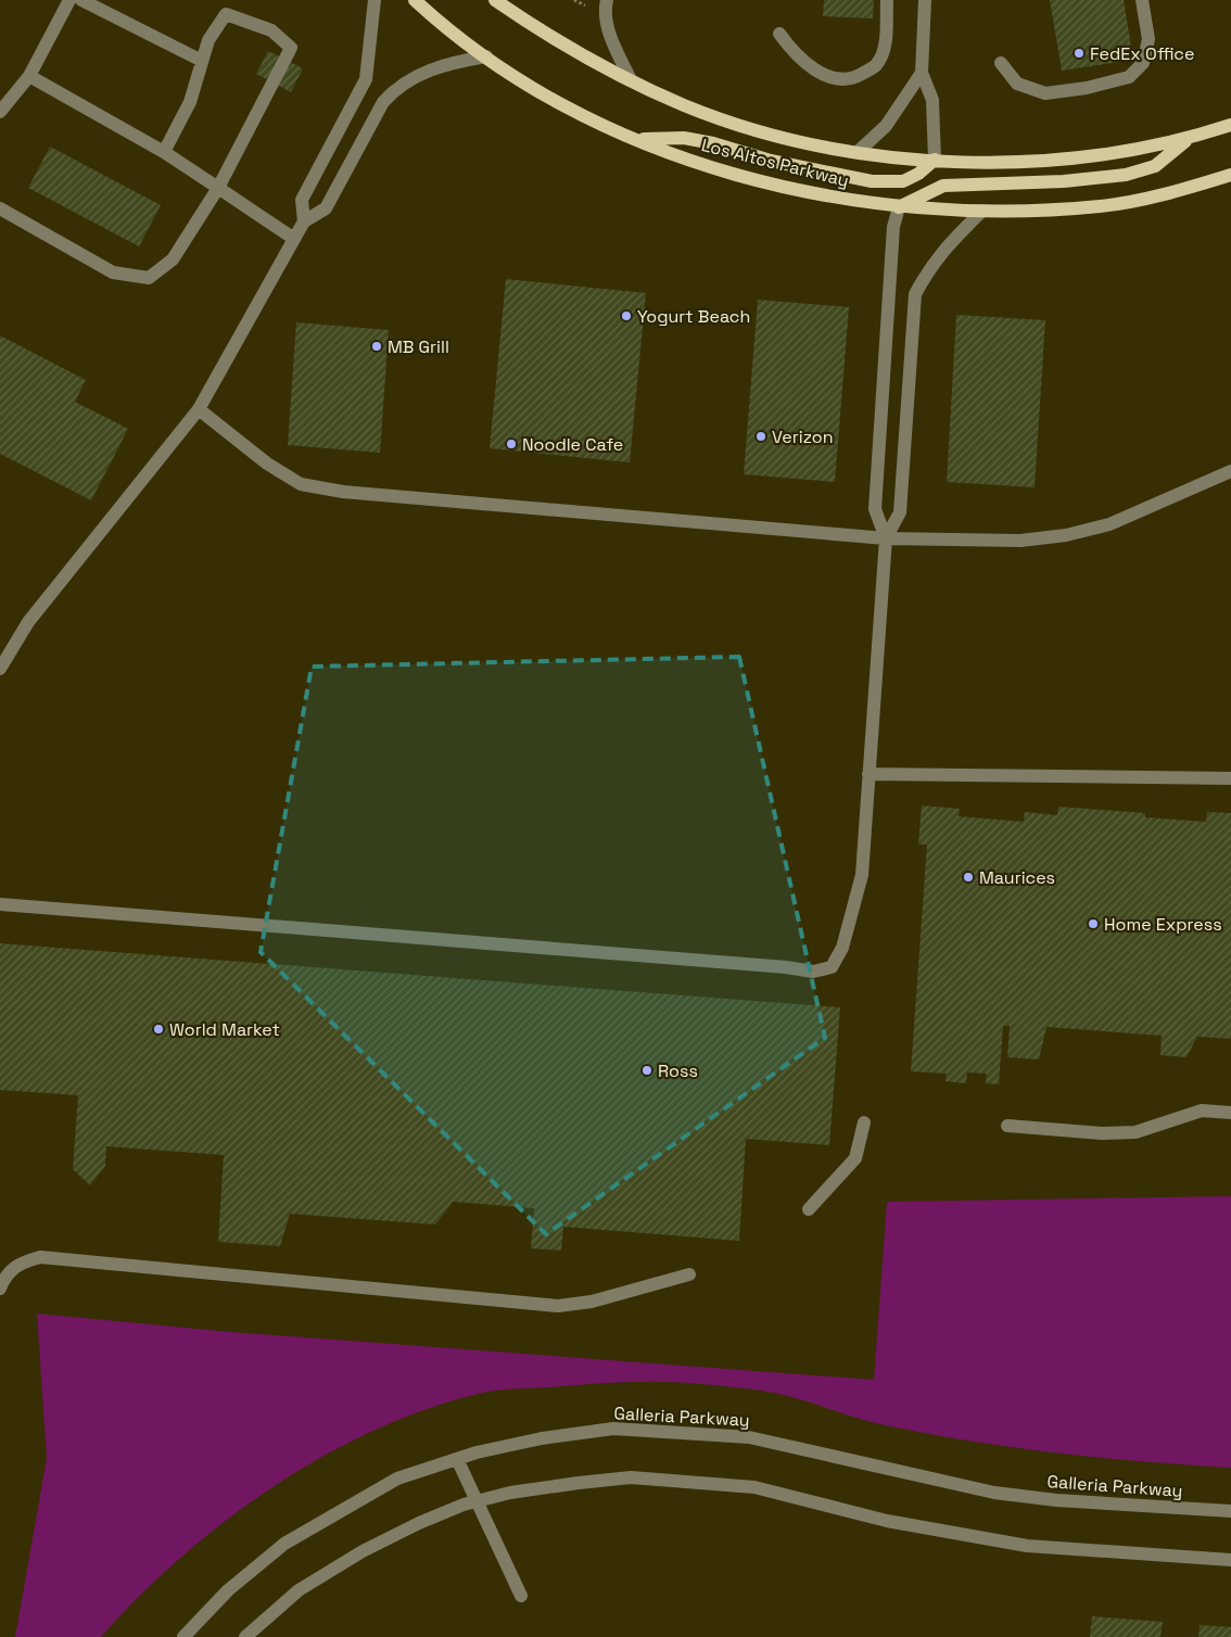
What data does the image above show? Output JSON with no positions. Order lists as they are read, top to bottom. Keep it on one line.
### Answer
{"streets":{"main road":["Los Altos Parkway"],"street":["Galleria Parkway"]},"places":["FedEx Office","Yogurt Beach","MB Grill","Verizon","Noodle Cafe","Maurices","Home Express","World Market","Ross"]}
